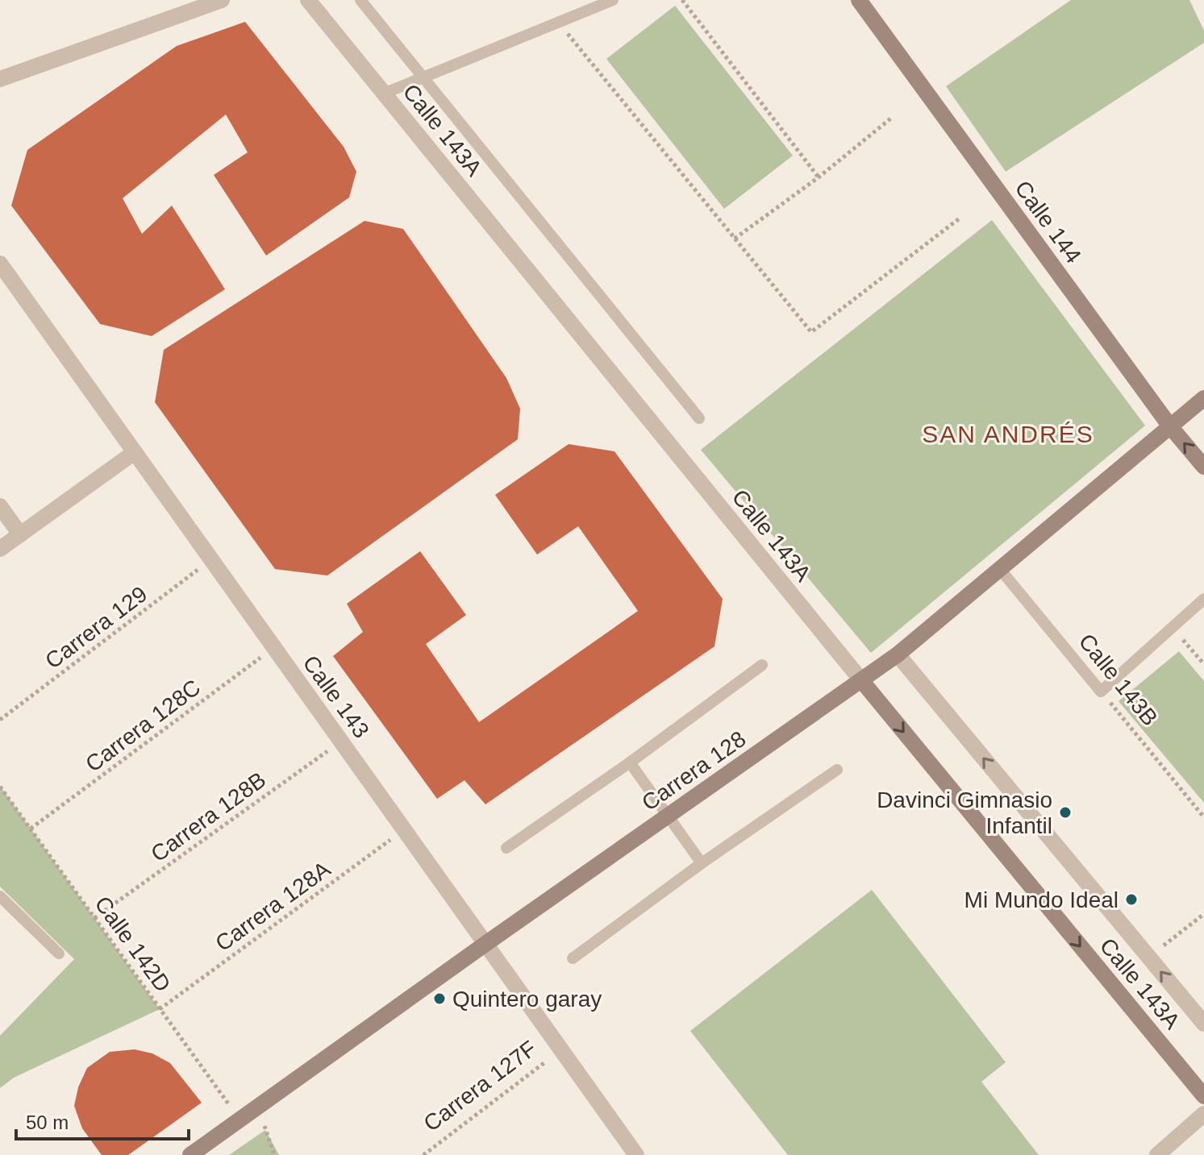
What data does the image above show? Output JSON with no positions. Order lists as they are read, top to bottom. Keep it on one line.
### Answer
{"streets":{"street":["Calle 143A","Calle 144","Calle 143","Carrera 128"],"lane":["Calle 143B"],"path":["Carrera 129","Carrera 128C","Carrera 128B","Carrera 128A","Calle 142D","Carrera 127F"]},"crossings":[["Calle 143A","Carrera 128"],["Calle 144","Carrera 128"],["Carrera 129","Calle 143"],["Calle 143B","Carrera 128"],["Calle 143","Carrera 128C"],["Calle 143","Carrera 128"],["Calle 143","Carrera 128B"],["Calle 143","Carrera 128A"],["Calle 143","Carrera 127F"],["Carrera 128C","Calle 142D"],["Carrera 128","Calle 142D"],["Carrera 128B","Calle 142D"],["Carrera 128A","Calle 142D"]],"districts":["SAN ANDRÉS"],"places":["Davinci Gimnasio Infantil","Mi Mundo Ideal","Quintero garay"],"scale_bar":"50 m"}
